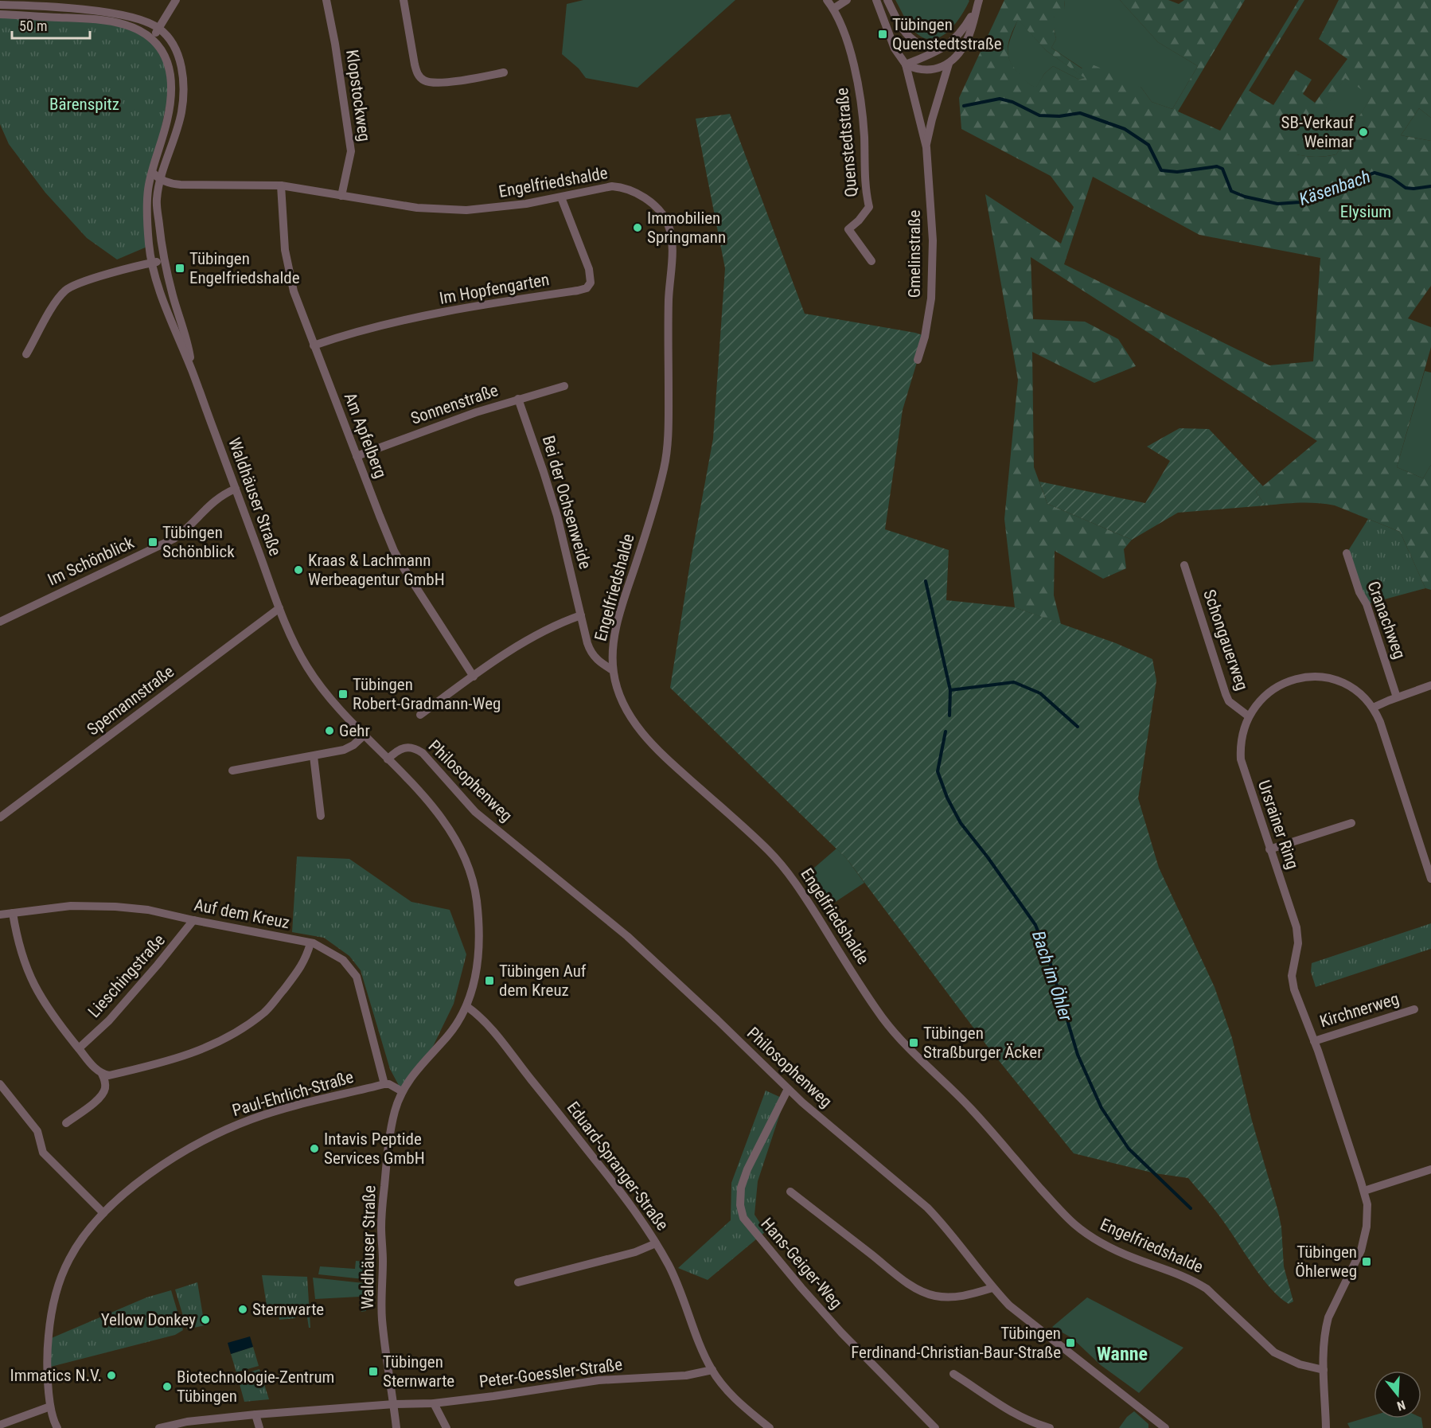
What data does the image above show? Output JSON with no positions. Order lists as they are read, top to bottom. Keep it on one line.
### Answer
{"streets":{"street":["Klopstockweg","Quenstedtstraße","Engelfriedshalde","Gmelinstraße","Im Hopfengarten","Sonnenstraße","Am Apfelberg","Waldhäuser Straße","Bei der Ochsenweide","Im Schönblick","Cranachweg","Schongauerweg","Spemannstraße","Philosophenweg","Ursrainer Ring","Auf dem Kreuz","Lieschingstraße","Kirchnerweg","Paul-Ehrlich-Straße","Eduard-Spranger-Straße","Hans-Geiger-Weg","Peter-Goessler-Straße"]},"crossings":[["Klopstockweg","Engelfriedshalde"],["Engelfriedshalde","Im Hopfengarten"],["Engelfriedshalde","Am Apfelberg"],["Engelfriedshalde","Waldhäuser Straße"],["Engelfriedshalde","Bei der Ochsenweide"],["Engelfriedshalde","Ursrainer Ring"],["Im Hopfengarten","Am Apfelberg"],["Sonnenstraße","Am Apfelberg"],["Sonnenstraße","Bei der Ochsenweide"],["Waldhäuser Straße","Im Schönblick"],["Waldhäuser Straße","Spemannstraße"],["Waldhäuser Straße","Philosophenweg"],["Waldhäuser Straße","Eduard-Spranger-Straße"],["Waldhäuser Straße","Peter-Goessler-Straße"],["Schongauerweg","Ursrainer Ring"],["Philosophenweg","Hans-Geiger-Weg"],["Ursrainer Ring","Kirchnerweg"],["Auf dem Kreuz","Lieschingstraße"],["Auf dem Kreuz","Paul-Ehrlich-Straße"],["Eduard-Spranger-Straße","Peter-Goessler-Straße"]],"districts":["Wanne"],"water":["Käsenbach","Bach im Öhler"],"parks":["Bärenspitz","Elysium"],"places":{"transit":["Tübingen Quenstedtstraße","Tübingen Engelfriedshalde","Tübingen Schönblick","Tübingen Robert-Gradmann-Weg","Tübingen Auf dem Kreuz","Tübingen Straßburger Äcker","Tübingen Öhlerweg","Tübingen Ferdinand-Christian-Baur-Straße","Tübingen Sternwarte"],"other":["SB-Verkauf Weimar","Immobilien Springmann","Kraas & Lachmann Werbeagentur GmbH","Gehr","Intavis Peptide Services GmbH","Sternwarte","Yellow Donkey","Immatics N.V.","Biotechnologie-Zentrum Tübingen"]},"scale_bar":"50 m","north":"bottom"}
